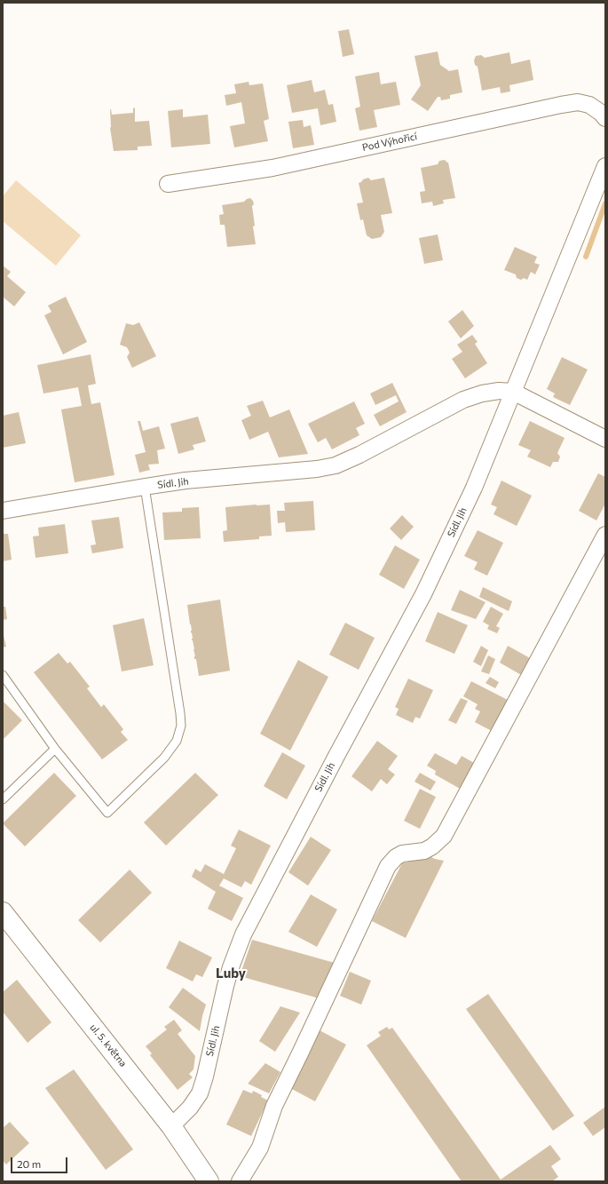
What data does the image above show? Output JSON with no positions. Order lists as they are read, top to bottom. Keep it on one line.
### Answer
{"streets":{"street":["Pod Výhořicí","Sídl. Jih","ul. 5. května"]},"crossings":[["Sídl. Jih","ul. 5. května"]],"districts":["Luby"],"scale_bar":"20 m"}
